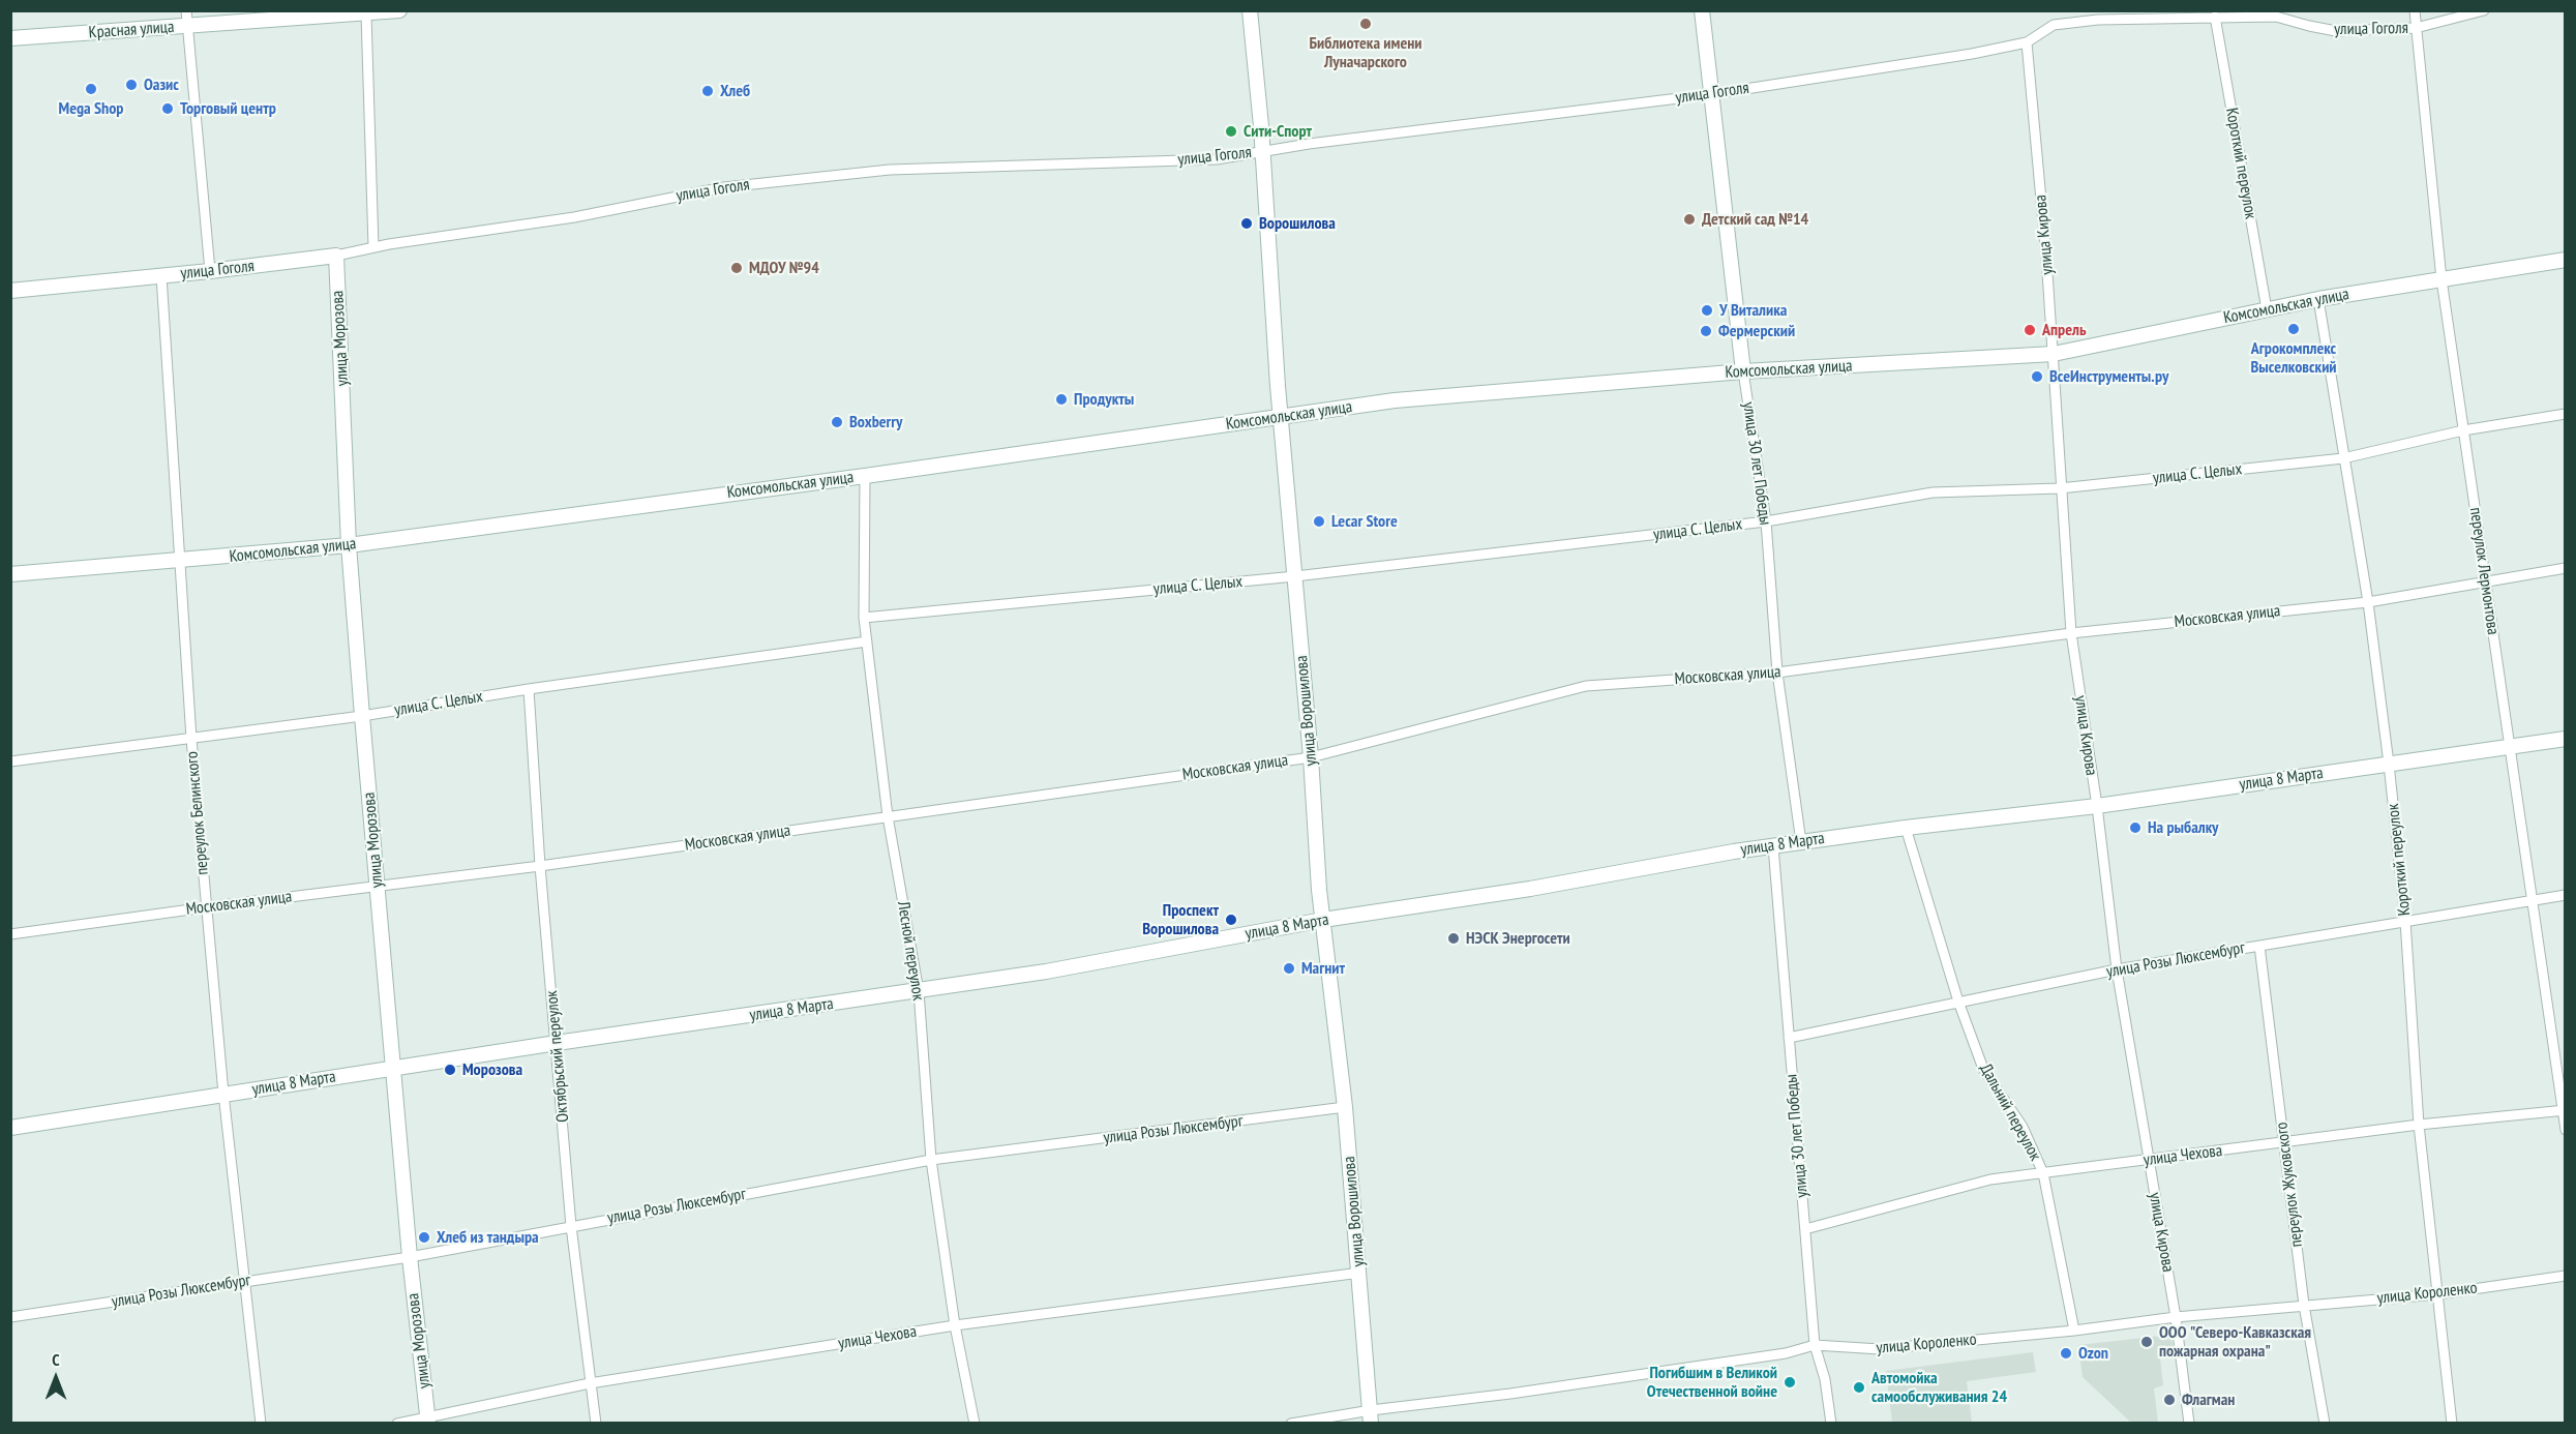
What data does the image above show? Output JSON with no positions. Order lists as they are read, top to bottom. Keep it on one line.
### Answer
{"streets":{"main road":["улица Гоголя","Красная улица","Комсомольская улица","улица Морозова","улица 30 лет Победы","улица Ворошилова","улица 8 Марта"],"street":["Короткий переулок","улица Кирова","улица С. Целых","переулок Лермонтова","Московская улица","переулок Белинского","Лесной переулок","улица Розы Люксембург","Октябрьский переулок","Дальний переулок","улица Чехова","переулок Жуковского","улица Короленко"]},"crossings":[["улица Гоголя","Короткий переулок"],["улица Гоголя","улица Кирова"],["улица Гоголя","улица Морозова"],["улица Гоголя","улица 30 лет Победы"],["улица Гоголя","переулок Лермонтова"],["улица Гоголя","улица Ворошилова"],["улица Гоголя","переулок Белинского"],["Короткий переулок","Комсомольская улица"],["Короткий переулок","улица С. Целых"],["Короткий переулок","Московская улица"],["Короткий переулок","улица 8 Марта"],["Короткий переулок","улица Розы Люксембург"],["Короткий переулок","улица Чехова"],["Короткий переулок","улица Короленко"],["улица Кирова","Комсомольская улица"],["улица Кирова","улица С. Целых"],["улица Кирова","Московская улица"],["улица Кирова","улица 8 Марта"],["улица Кирова","улица Розы Люксембург"],["улица Кирова","улица Чехова"],["улица Кирова","улица Короленко"],["Комсомольская улица","улица Морозова"],["Комсомольская улица","улица 30 лет Победы"],["Комсомольская улица","переулок Лермонтова"],["Комсомольская улица","улица Ворошилова"],["Комсомольская улица","переулок Белинского"],["Комсомольская улица","Лесной переулок"],["улица Морозова","улица С. Целых"],["улица Морозова","Московская улица"],["улица Морозова","улица 8 Марта"],["улица Морозова","улица Розы Люксембург"],["улица Морозова","улица Чехова"],["улица 30 лет Победы","улица С. Целых"],["улица 30 лет Победы","Московская улица"],["улица 30 лет Победы","улица 8 Марта"],["улица 30 лет Победы","улица Розы Люксембург"],["улица 30 лет Победы","улица Чехова"],["улица 30 лет Победы","улица Короленко"],["улица С. Целых","переулок Лермонтова"],["улица С. Целых","улица Ворошилова"],["улица С. Целых","переулок Белинского"],["улица С. Целых","Лесной переулок"],["улица С. Целых","Октябрьский переулок"],["переулок Лермонтова","Московская улица"],["переулок Лермонтова","улица 8 Марта"],["переулок Лермонтова","улица Розы Люксембург"],["переулок Лермонтова","улица Чехова"],["Московская улица","улица Ворошилова"],["Московская улица","переулок Белинского"],["Московская улица","Лесной переулок"],["Московская улица","Октябрьский переулок"],["улица Ворошилова","улица 8 Марта"],["улица Ворошилова","улица Розы Люксембург"],["улица Ворошилова","улица Чехова"],["улица Ворошилова","улица Короленко"],["улица 8 Марта","переулок Белинского"],["улица 8 Марта","Лесной переулок"],["улица 8 Марта","Октябрьский переулок"],["улица 8 Марта","Дальний переулок"],["переулок Белинского","улица Розы Люксембург"],["Лесной переулок","улица Розы Люксембург"],["Лесной переулок","улица Чехова"],["улица Розы Люксембург","Октябрьский переулок"],["улица Розы Люксембург","Дальний переулок"],["улица Розы Люксембург","переулок Жуковского"],["Октябрьский переулок","улица Чехова"],["Дальний переулок","улица Чехова"],["Дальний переулок","улица Короленко"],["улица Чехова","переулок Жуковского"],["переулок Жуковского","улица Короленко"]],"places":["Библиотека имени Луначарского","Оазис","Mega Shop","Хлеб","Торговый центр","Сити-Спорт","Детский сад №14","Ворошилова","МДОУ №94","У Виталика","Агрокомплекс Выселковский","Апрель","Фермерский","ВсеИнструменты.ру","Продукты","Boxberry","Lecar Store","На рыбалку","Проспект Ворошилова","НЭСК Энергосети","Магнит","Морозова","Хлеб из тандыра","ООО \"Северо-Кавказская пожарная охрана\"","Ozon","Погибшим в Великой Отечественной войне","Автомойка самообслуживания 24","Флагман"],"north":"top"}
